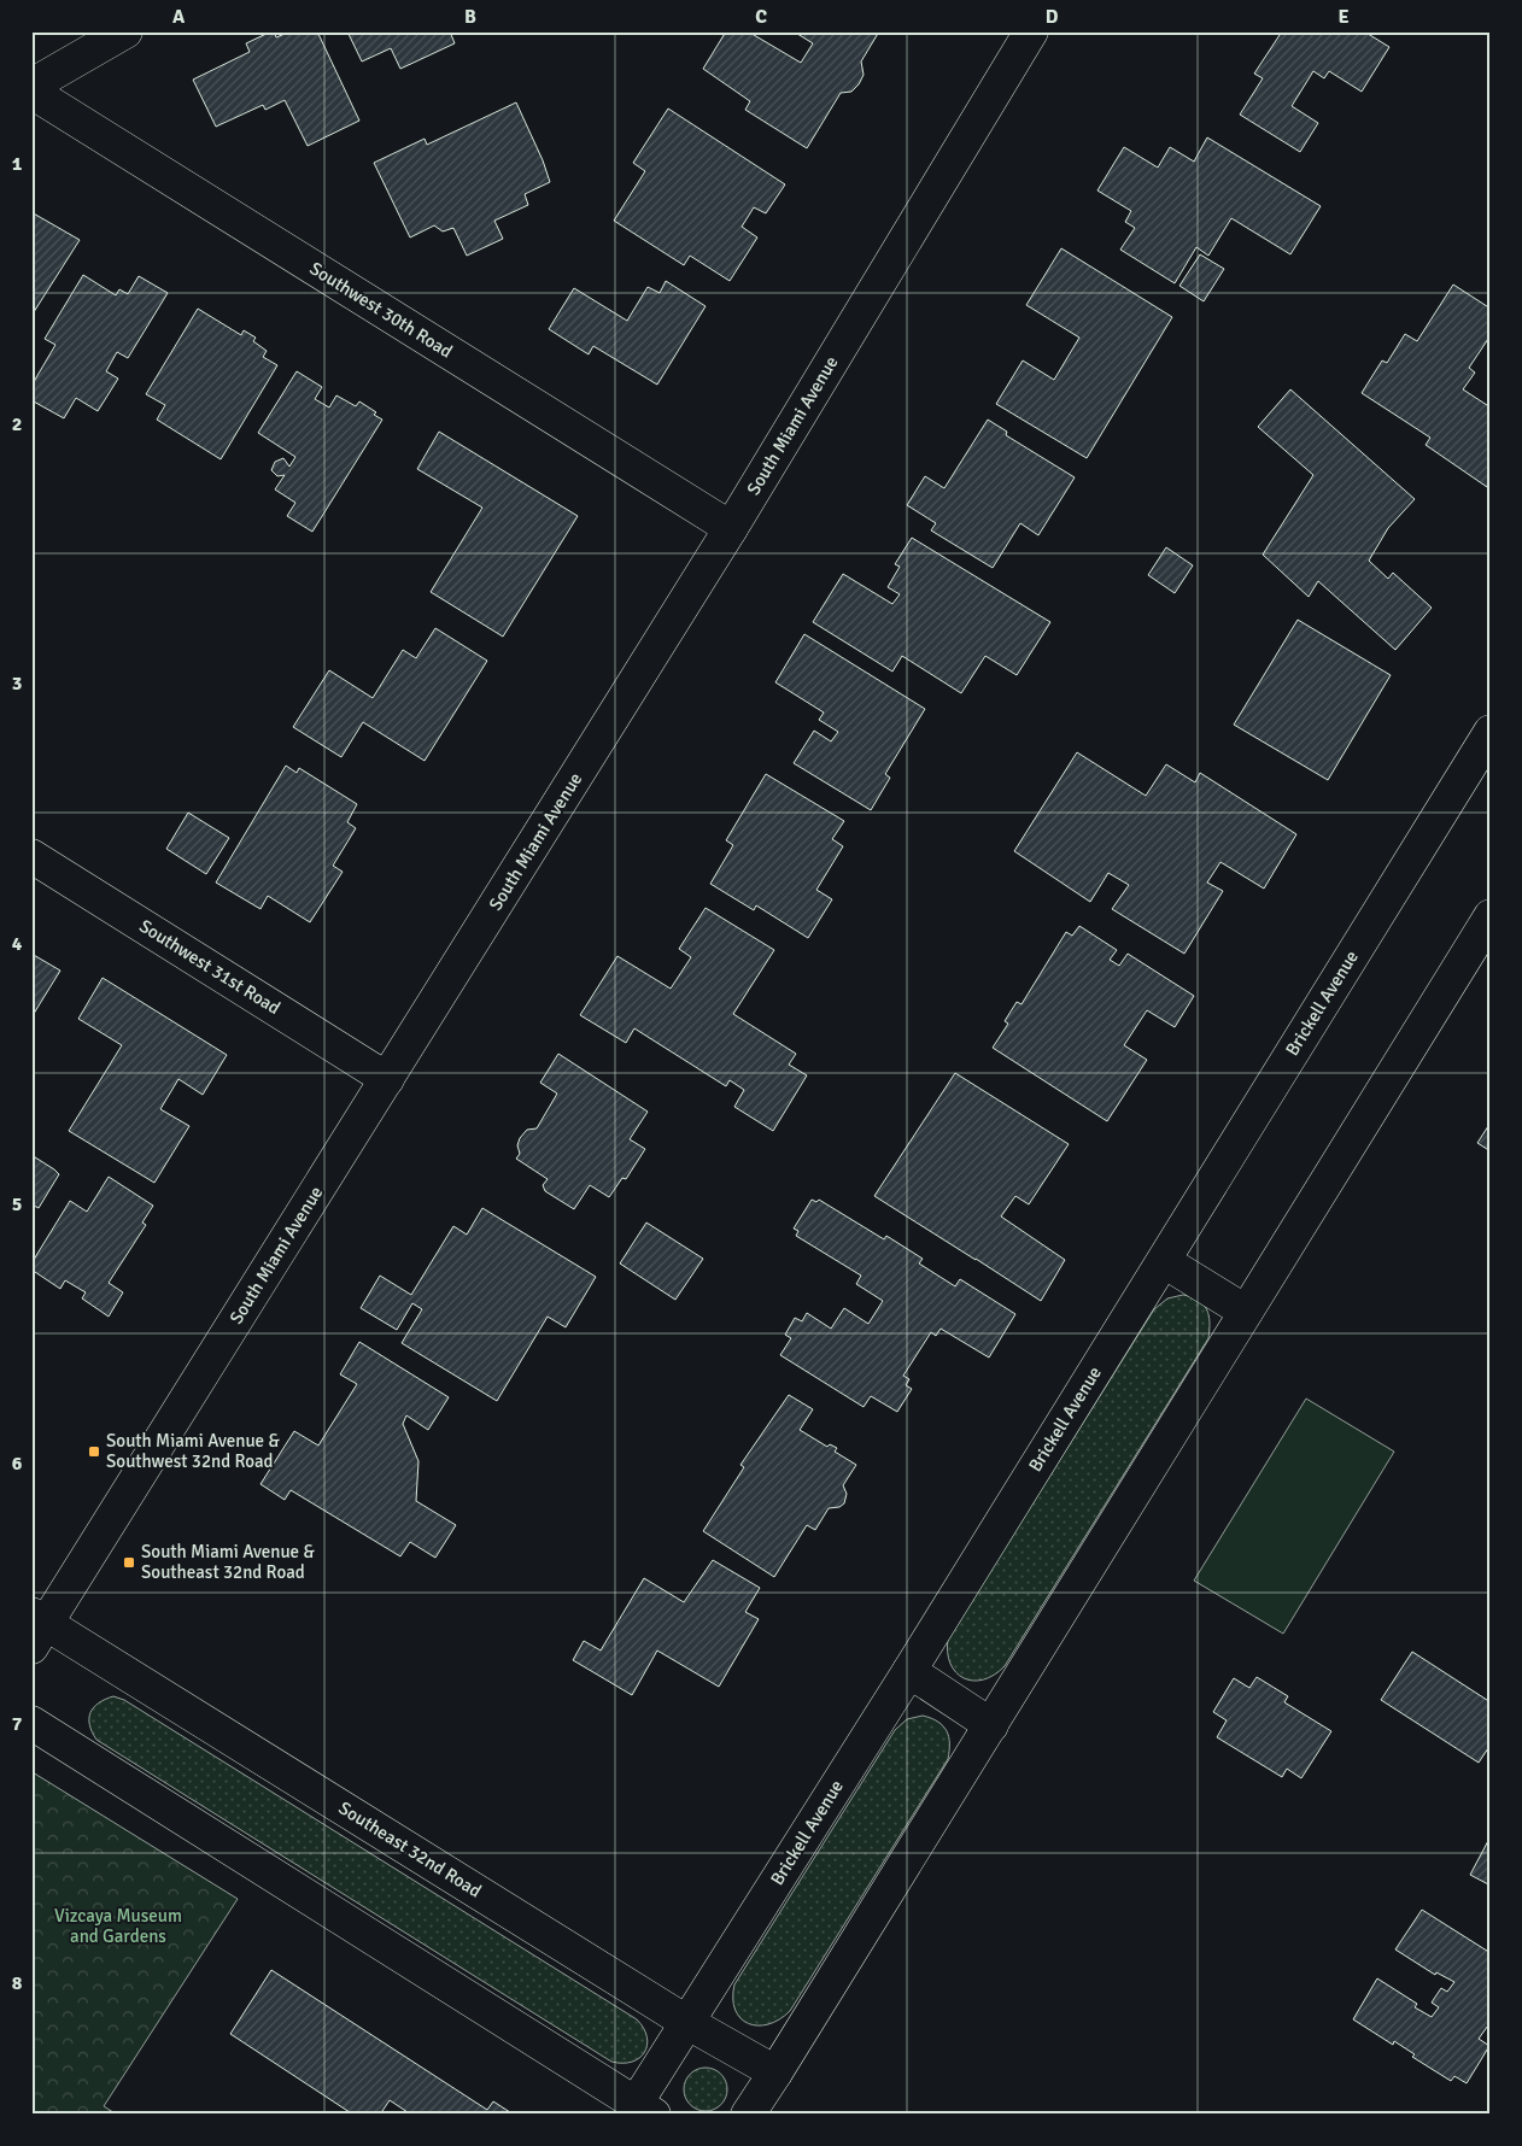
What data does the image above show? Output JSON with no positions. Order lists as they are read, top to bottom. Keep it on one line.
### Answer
{"streets":{"street":["Southwest 30th Road","South Miami Avenue","Southwest 31st Road","Brickell Avenue","Southeast 32nd Road"]},"crossings":[["Southwest 30th Road","South Miami Avenue"],["South Miami Avenue","Southwest 31st Road"],["South Miami Avenue","Southeast 32nd Road"],["Brickell Avenue","Southeast 32nd Road"]],"parks":["Vizcaya Museum and Gardens"],"places":{"transit":["South Miami Avenue & Southwest 32nd Road","South Miami Avenue & Southeast 32nd Road"]},"grid":{"columns":["A","B","C","D","E"],"rows":["1","2","3","4","5","6","7","8"]}}
